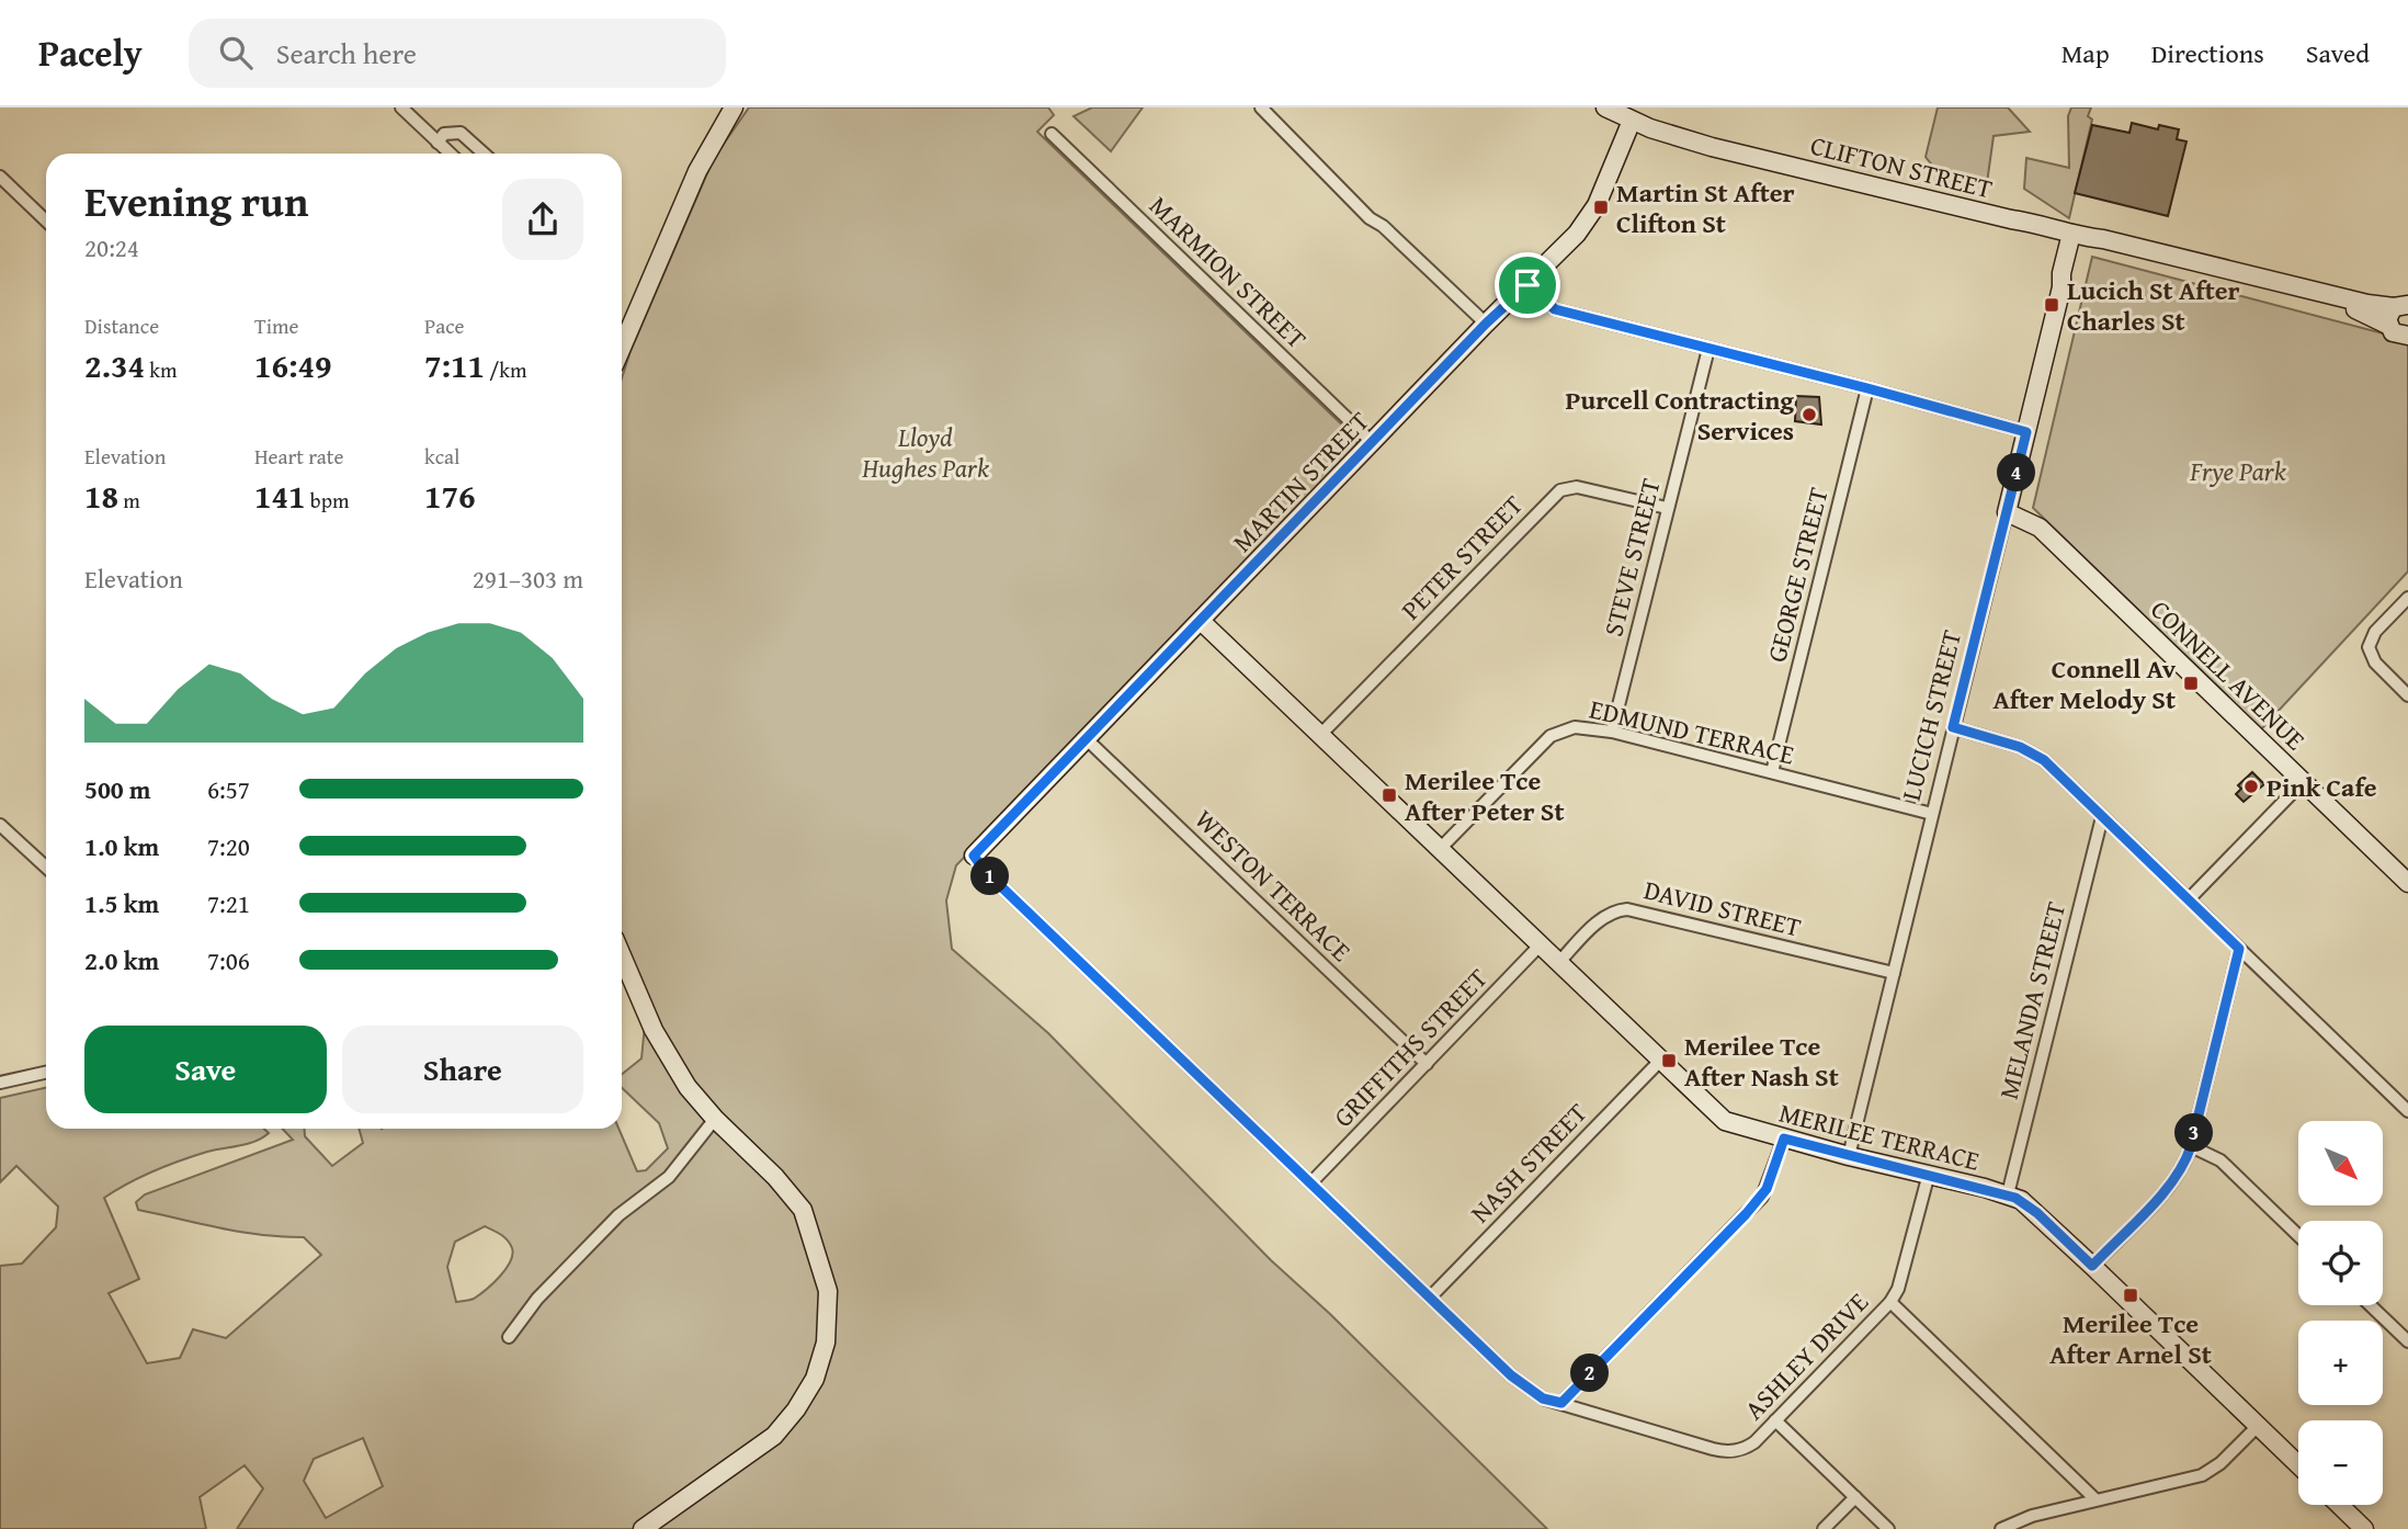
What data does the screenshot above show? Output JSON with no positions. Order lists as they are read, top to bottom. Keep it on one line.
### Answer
{"streets":{"street":["CLIFTON STREET","MARMION STREET","MARTIN STREET","PETER STREET","STEVE STREET","GEORGE STREET","CONNELL AVENUE","LUCICH STREET","EDMUND TERRACE","WESTON TERRACE","DAVID STREET","MELANDA STREET","GRIFFITHS STREET","MERILEE TERRACE","NASH STREET","ASHLEY DRIVE"]},"crossings":[["CLIFTON STREET","MARTIN STREET"],["CLIFTON STREET","LUCICH STREET"],["MARMION STREET","MARTIN STREET"],["MARTIN STREET","WESTON TERRACE"],["MARTIN STREET","MERILEE TERRACE"],["MARTIN STREET","ASHLEY DRIVE"],["PETER STREET","STEVE STREET"],["PETER STREET","MERILEE TERRACE"],["STEVE STREET","EDMUND TERRACE"],["GEORGE STREET","EDMUND TERRACE"],["CONNELL AVENUE","LUCICH STREET"],["LUCICH STREET","EDMUND TERRACE"],["LUCICH STREET","DAVID STREET"],["LUCICH STREET","MERILEE TERRACE"],["EDMUND TERRACE","MERILEE TERRACE"],["WESTON TERRACE","GRIFFITHS STREET"],["DAVID STREET","MERILEE TERRACE"],["MELANDA STREET","MERILEE TERRACE"],["GRIFFITHS STREET","MERILEE TERRACE"],["GRIFFITHS STREET","ASHLEY DRIVE"],["MERILEE TERRACE","NASH STREET"],["MERILEE TERRACE","ASHLEY DRIVE"],["NASH STREET","ASHLEY DRIVE"]],"parks":["Lloyd Hughes Park","Frye Park"],"places":{"transit":["Martin St After Clifton St","Lucich St After Charles St","Connell Av After Melody St","Merilee Tce After Peter St","Merilee Tce After Nash St","Merilee Tce After Arnel St"],"other":["Purcell Contracting Services","Pink Cafe"]},"north":"bottom right","page":{"header":"Pacely","search":"Search here","nav":["Map","Directions","Saved"],"heading":["Evening run","20:24"],"stats":[["Distance","2.34 km"],["Time","16:49"],["Pace","7:11 /km"],["Elevation","18 m"],["Heart rate","141 bpm"],["kcal","176"]],"pins":["4","1","3","2"],"chart":["Elevation","291–303 m"],"list":[{"name":"500 m","note":"6:57"},{"name":"1.0 km","note":"7:20"},{"name":"1.5 km","note":"7:21"},{"name":"2.0 km","note":"7:06"}],"buttons":["Save","Share"],"map_buttons":["+","−"]}}
